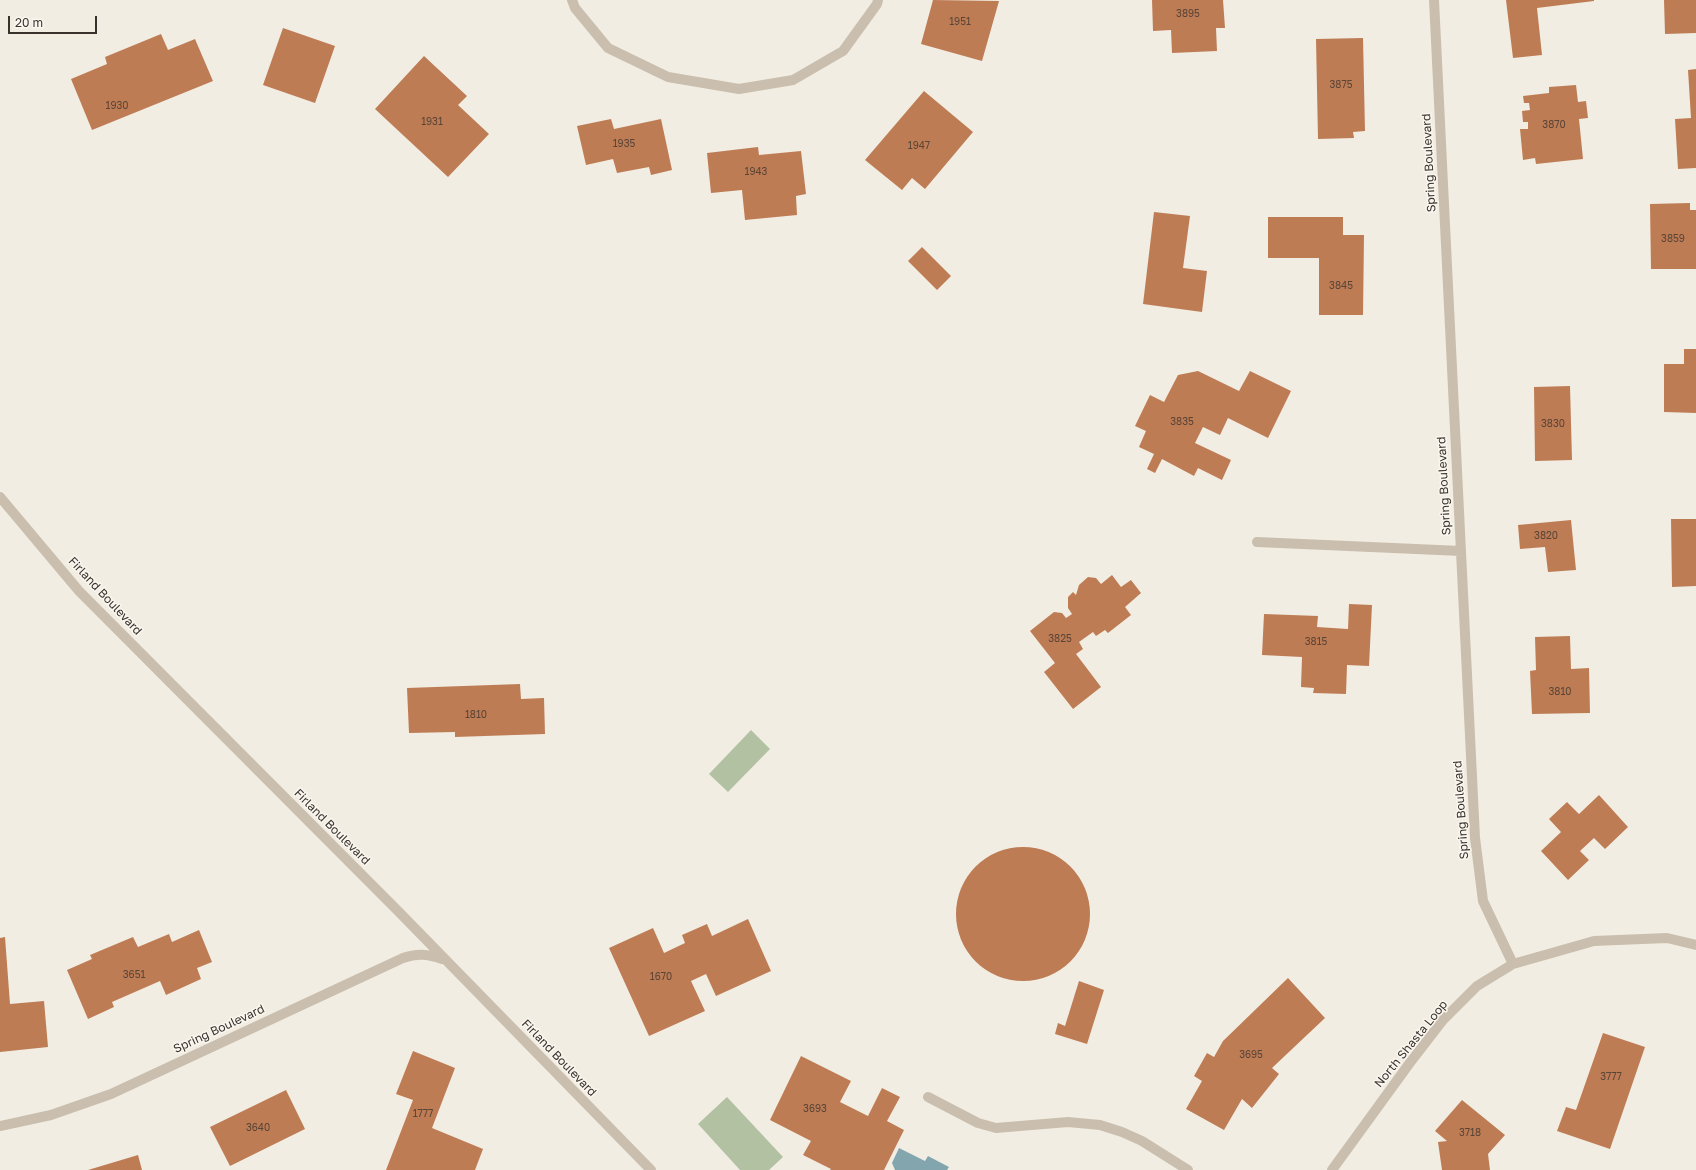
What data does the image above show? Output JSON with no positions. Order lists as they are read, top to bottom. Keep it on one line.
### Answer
{"streets":{"street":["Spring Boulevard","Firland Boulevard","North Shasta Loop"]},"crossings":[["Spring Boulevard","Firland Boulevard"],["Spring Boulevard","North Shasta Loop"]],"house_numbers":["3895","1951","3875","1930","1931","3870","1935","1947","1943","3859","3845","3835","3830","3820","3825","3815","3810","1810","3651","1670","3695","3777","3693","1777","3640","3718"],"scale_bar":"20 m"}
